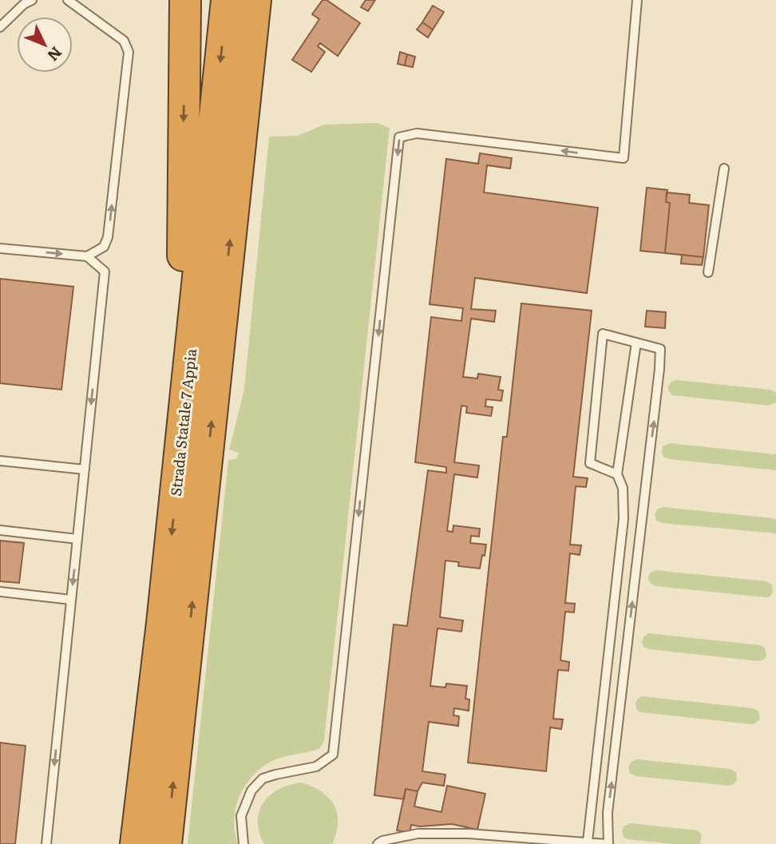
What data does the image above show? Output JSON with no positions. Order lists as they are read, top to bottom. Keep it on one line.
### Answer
{"streets":{"highway":["Strada Statale 7 Appia"]},"north":"bottom right"}
